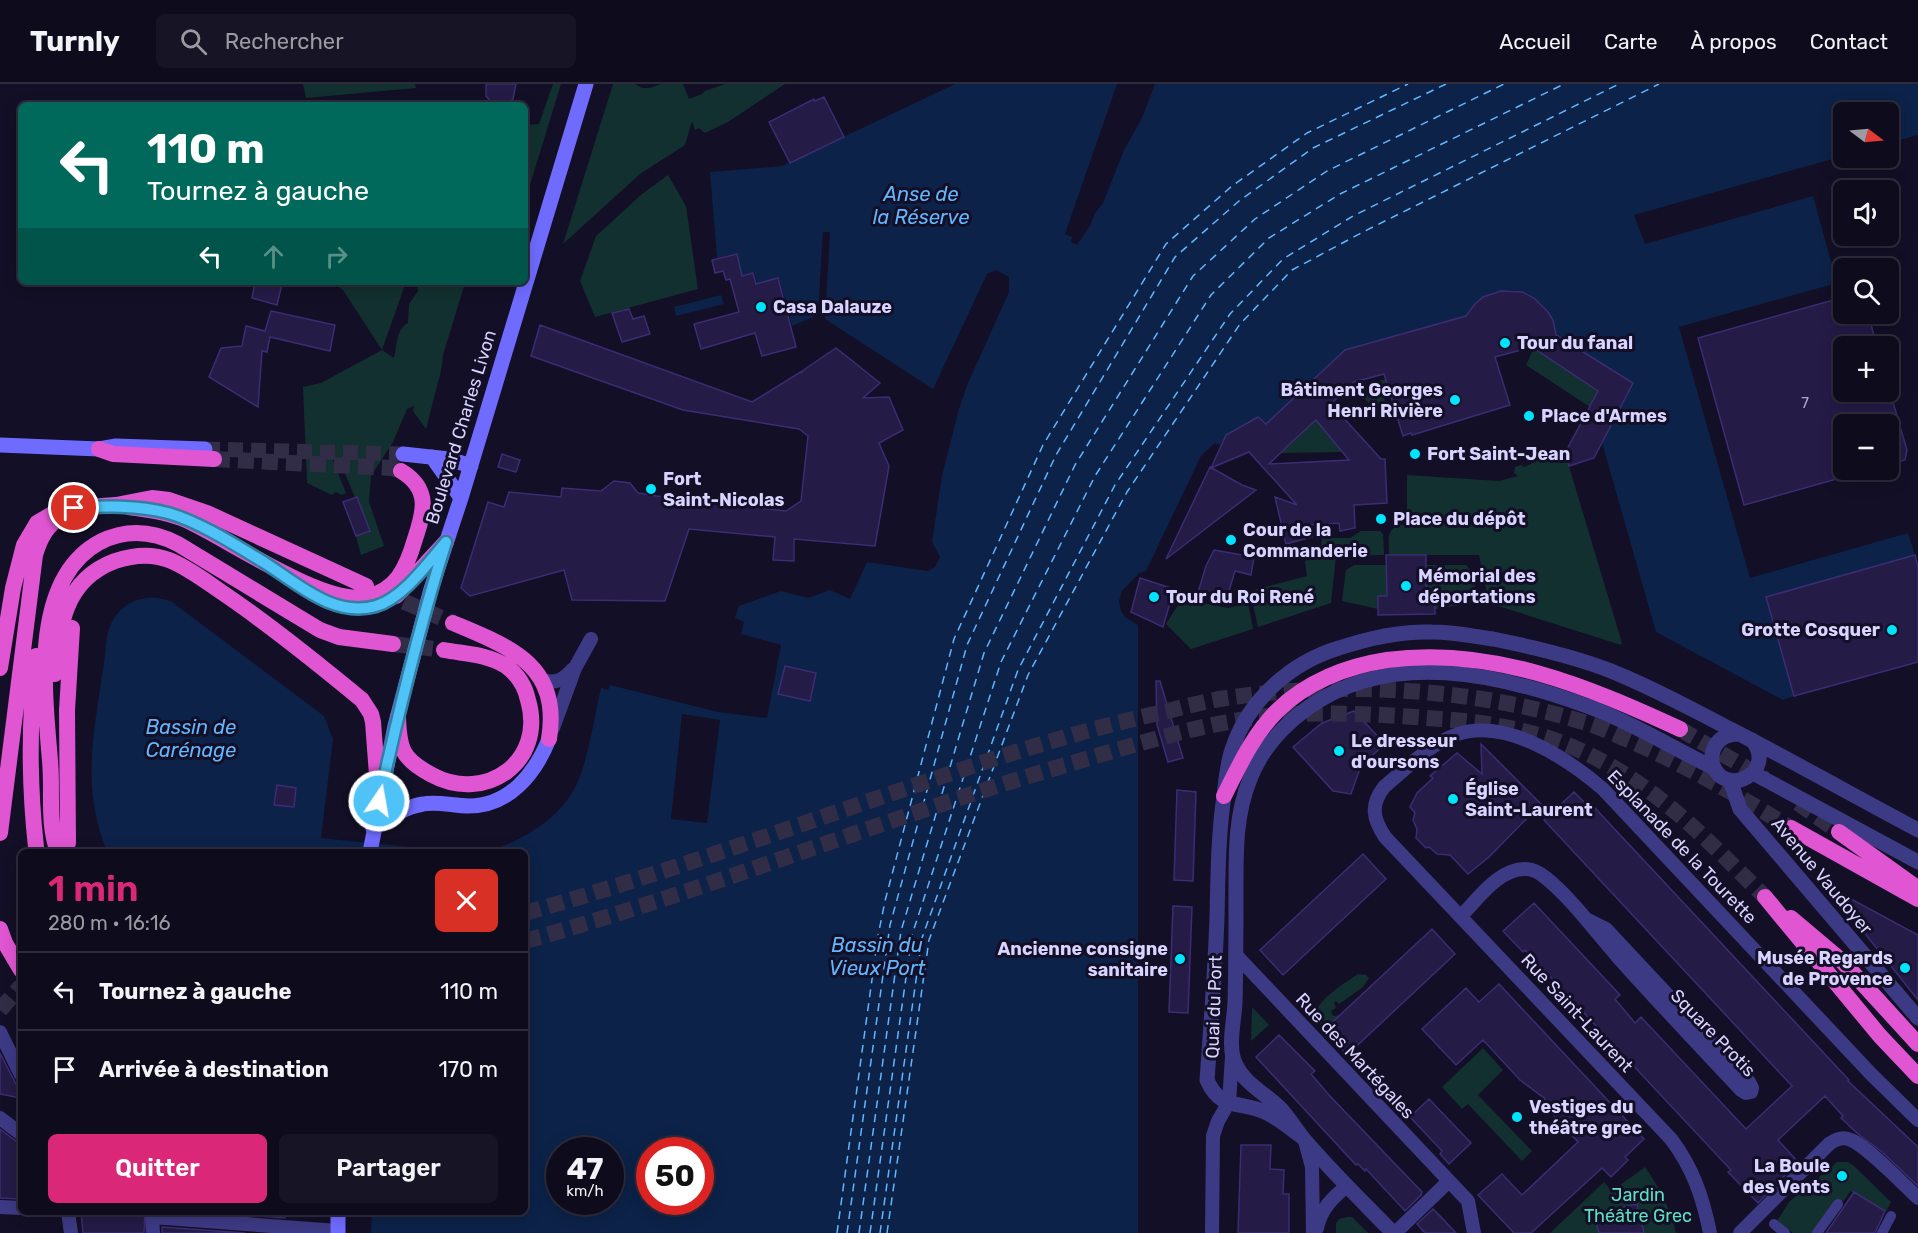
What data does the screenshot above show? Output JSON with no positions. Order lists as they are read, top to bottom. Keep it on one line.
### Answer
{"streets":{"main road":["Boulevard Charles Livon"],"street":["Esplanade de la Tourette","Avenue Vaudoyer","Quai du Port","Rue Saint-Laurent","Square Protis","Rue des Martégales"]},"crossings":[["Esplanade de la Tourette","Rue Saint-Laurent"],["Avenue Vaudoyer","Quai du Port"],["Quai du Port","Rue des Martégales"],["Rue Saint-Laurent","Square Protis"]],"water":["Anse de la Réserve","Bassin de Carénage","Bassin du Vieux Port"],"parks":["Jardin Théâtre Grec"],"places":["Casa Dalauze","Tour du fanal","Bâtiment Georges Henri Rivière","Place d'Armes","Fort Saint-Jean","Fort Saint-Nicolas","Place du dépôt","Cour de la Commanderie","Mémorial des déportations","Tour du Roi René","Grotte Cosquer","Le dresseur d'oursons","Église Saint-Laurent","Ancienne consigne sanitaire","Musée Regards de Provence","Vestiges du théâtre grec","La Boule des Vents"],"house_numbers":["7"],"north":"right","page":{"header":"Turnly","search":"Rechercher","nav":["Accueil","Carte","À propos","Contact"],"map_buttons":["+","−"],"turn":["110 m","Tournez à gauche"],"heading":["1 min","280 m · 16:16"],"list":[{"name":"Tournez à gauche","value":"110 m"},{"name":"Arrivée à destination","value":"170 m"}],"buttons":["Quitter","Partager"],"speed":"47 km/h","limit":"50"}}
